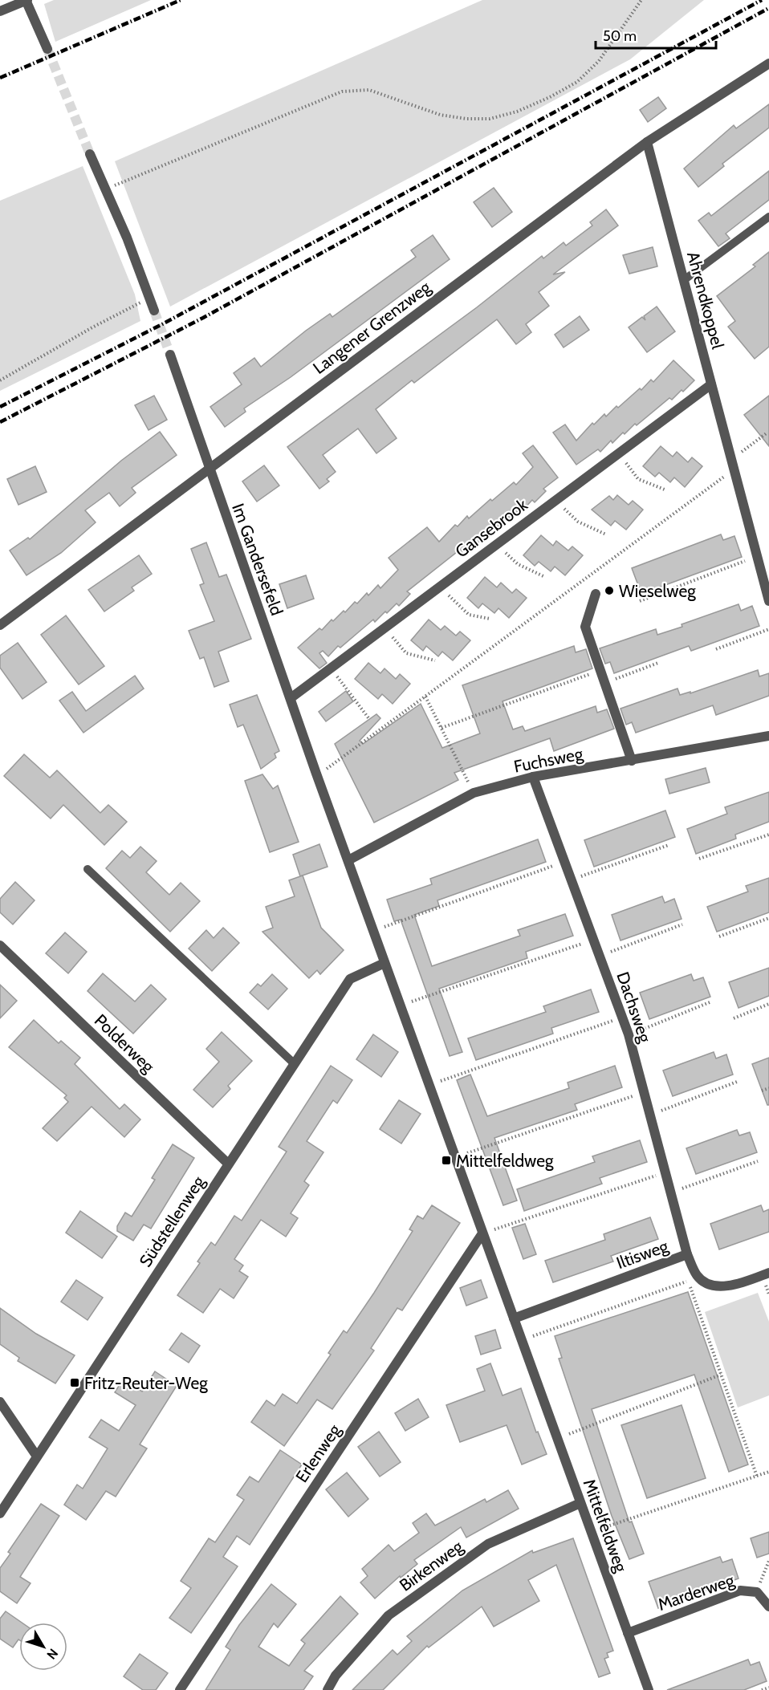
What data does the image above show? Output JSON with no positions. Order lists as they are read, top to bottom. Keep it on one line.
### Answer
{"streets":{"street":["Ahrendkoppel","Langener Grenzweg","Gansebrook","Im Gandersefeld","Fuchsweg","Dachsweg","Polderweg","Südstellenweg","Iltisweg","Erlenweg","Mittelfeldweg","Birkenweg","Marderweg"]},"crossings":[["Ahrendkoppel","Langener Grenzweg"],["Ahrendkoppel","Gansebrook"],["Langener Grenzweg","Im Gandersefeld"],["Gansebrook","Im Gandersefeld"],["Im Gandersefeld","Mittelfeldweg"],["Fuchsweg","Dachsweg"],["Fuchsweg","Mittelfeldweg"],["Dachsweg","Iltisweg"],["Polderweg","Südstellenweg"],["Südstellenweg","Mittelfeldweg"],["Iltisweg","Mittelfeldweg"],["Erlenweg","Mittelfeldweg"],["Mittelfeldweg","Birkenweg"],["Mittelfeldweg","Marderweg"]],"places":{"other":["Wieselweg"],"transit":["Mittelfeldweg","Fritz-Reuter-Weg"]},"scale_bar":"50 m","north":"bottom right"}
